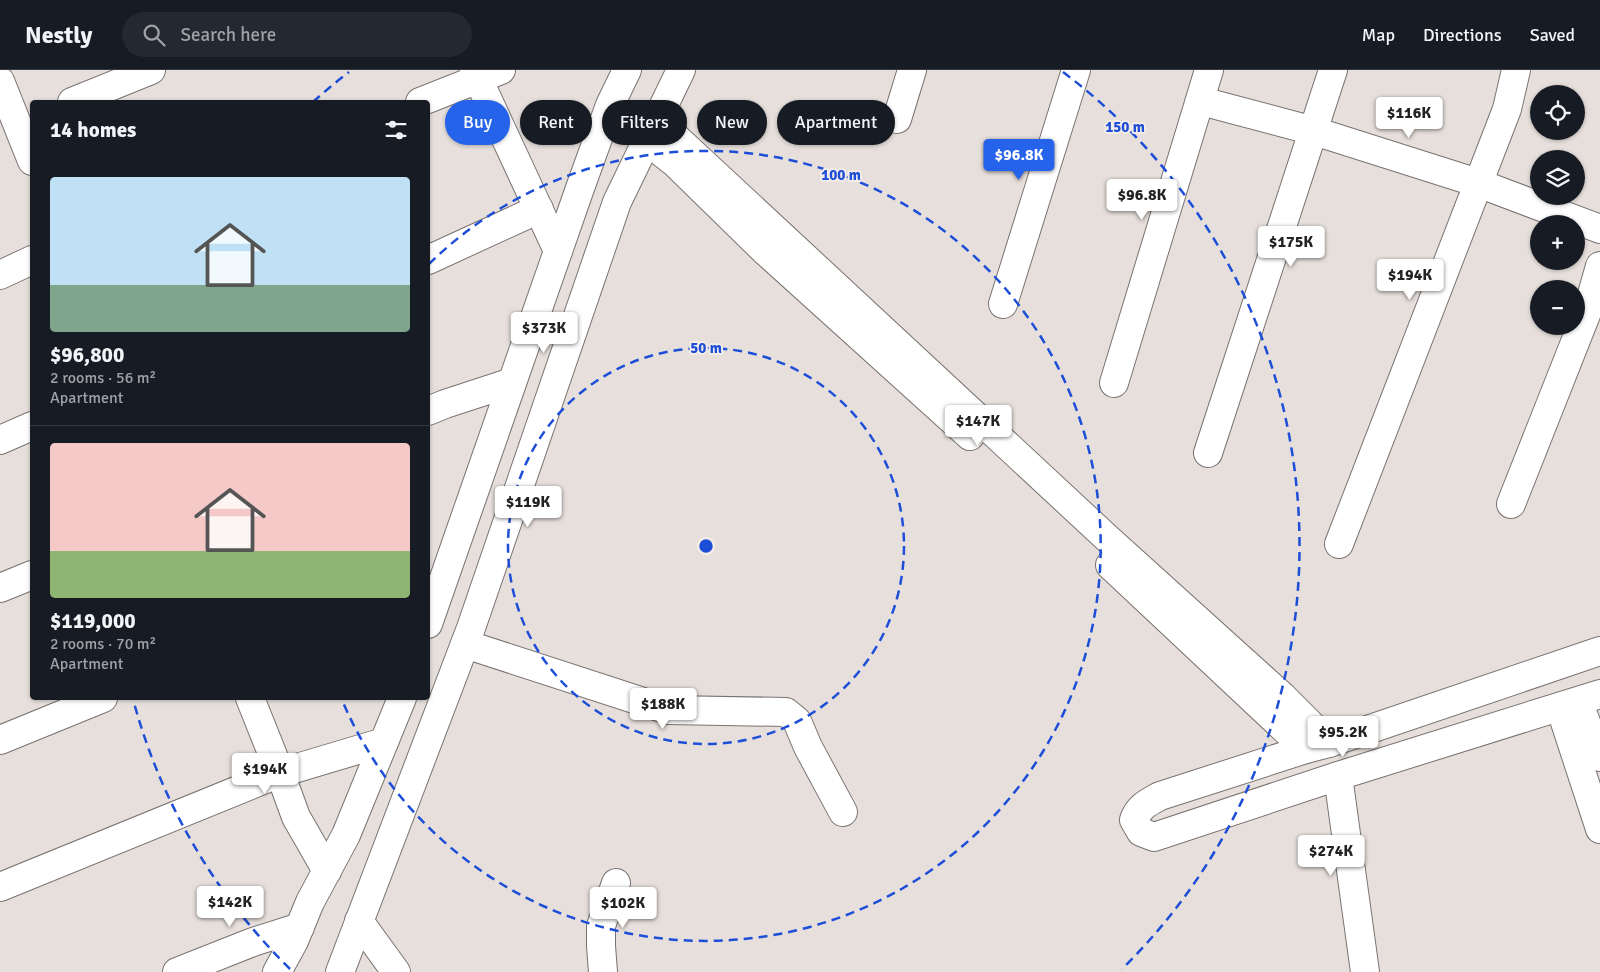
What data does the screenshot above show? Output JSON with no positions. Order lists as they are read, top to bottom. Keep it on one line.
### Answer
{"page":{"header":"Nestly","search":"Search here","nav":["Map","Directions","Saved"],"map_buttons":["+","−"],"price":["$116K","$96.8K","$96.8K","$175K","$194K","$373K","$147K","$119K","$188K","$95.2K","$194K","$274K","$142K","$102K"],"chip":["Buy","Rent","Filters","New","Apartment"],"heading":"14 homes","list":[{"name":"$96,800","note":"2 rooms · 56 m² · Apartment"},{"name":"$119,000","note":"2 rooms · 70 m² · Apartment"}]},"rings":["150 m","100 m","50 m"]}
